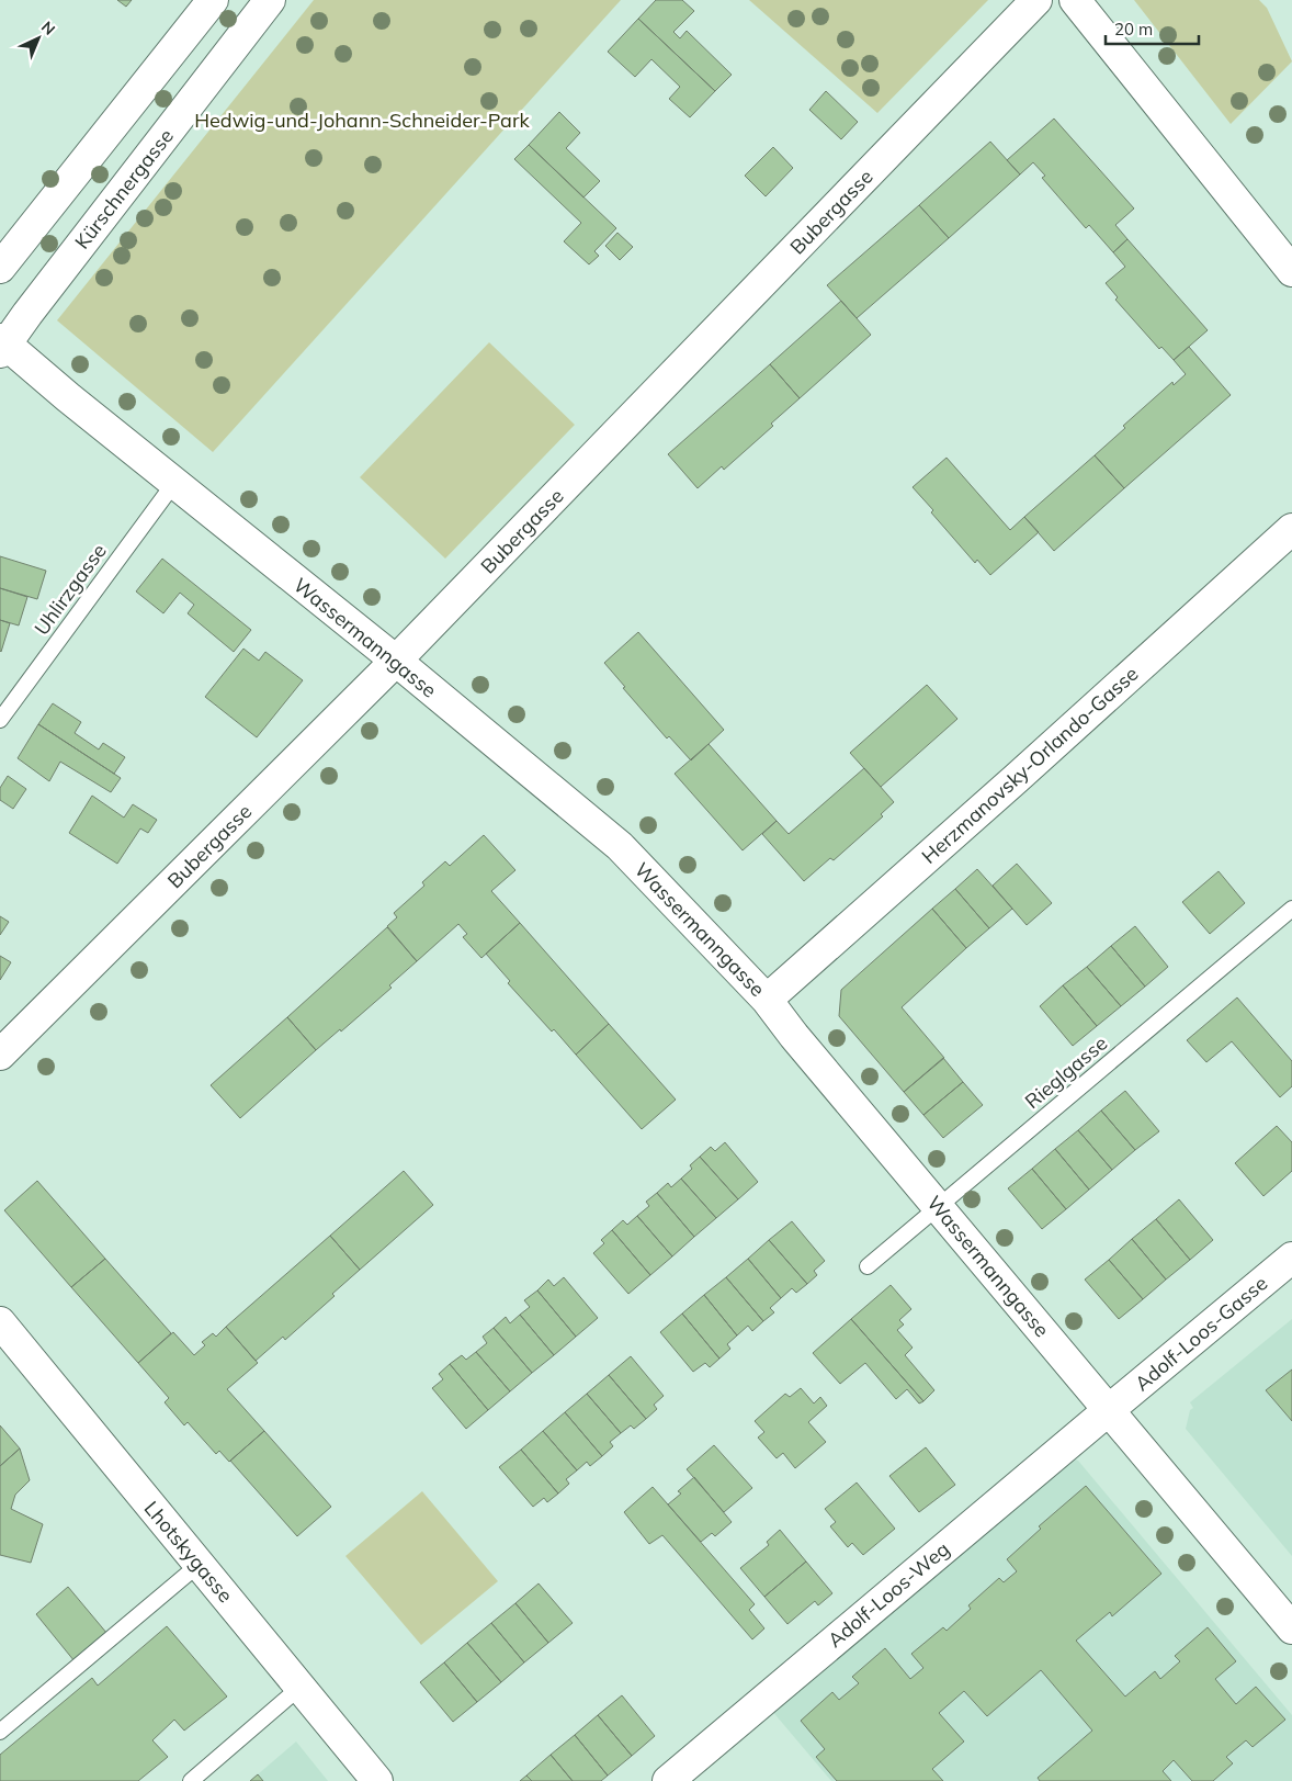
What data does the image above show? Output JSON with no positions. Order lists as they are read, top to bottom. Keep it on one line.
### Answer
{"streets":{"street":["Kürschnergasse","Bubergasse","Wassermanngasse","Herzmanovsky-Orlando-Gasse","Adolf-Loos-Gasse","Lhotskygasse","Adolf-Loos-Weg"],"lane":["Uhlirzgasse","Rieglgasse"]},"crossings":[["Kürschnergasse","Wassermanngasse"],["Bubergasse","Wassermanngasse"],["Uhlirzgasse","Wassermanngasse"],["Wassermanngasse","Herzmanovsky-Orlando-Gasse"],["Wassermanngasse","Rieglgasse"],["Wassermanngasse","Adolf-Loos-Gasse"],["Wassermanngasse","Adolf-Loos-Weg"],["Adolf-Loos-Gasse","Adolf-Loos-Weg"]],"parks":["Hedwig-und-Johann-Schneider-Park"],"scale_bar":"20 m","north":"top right"}
